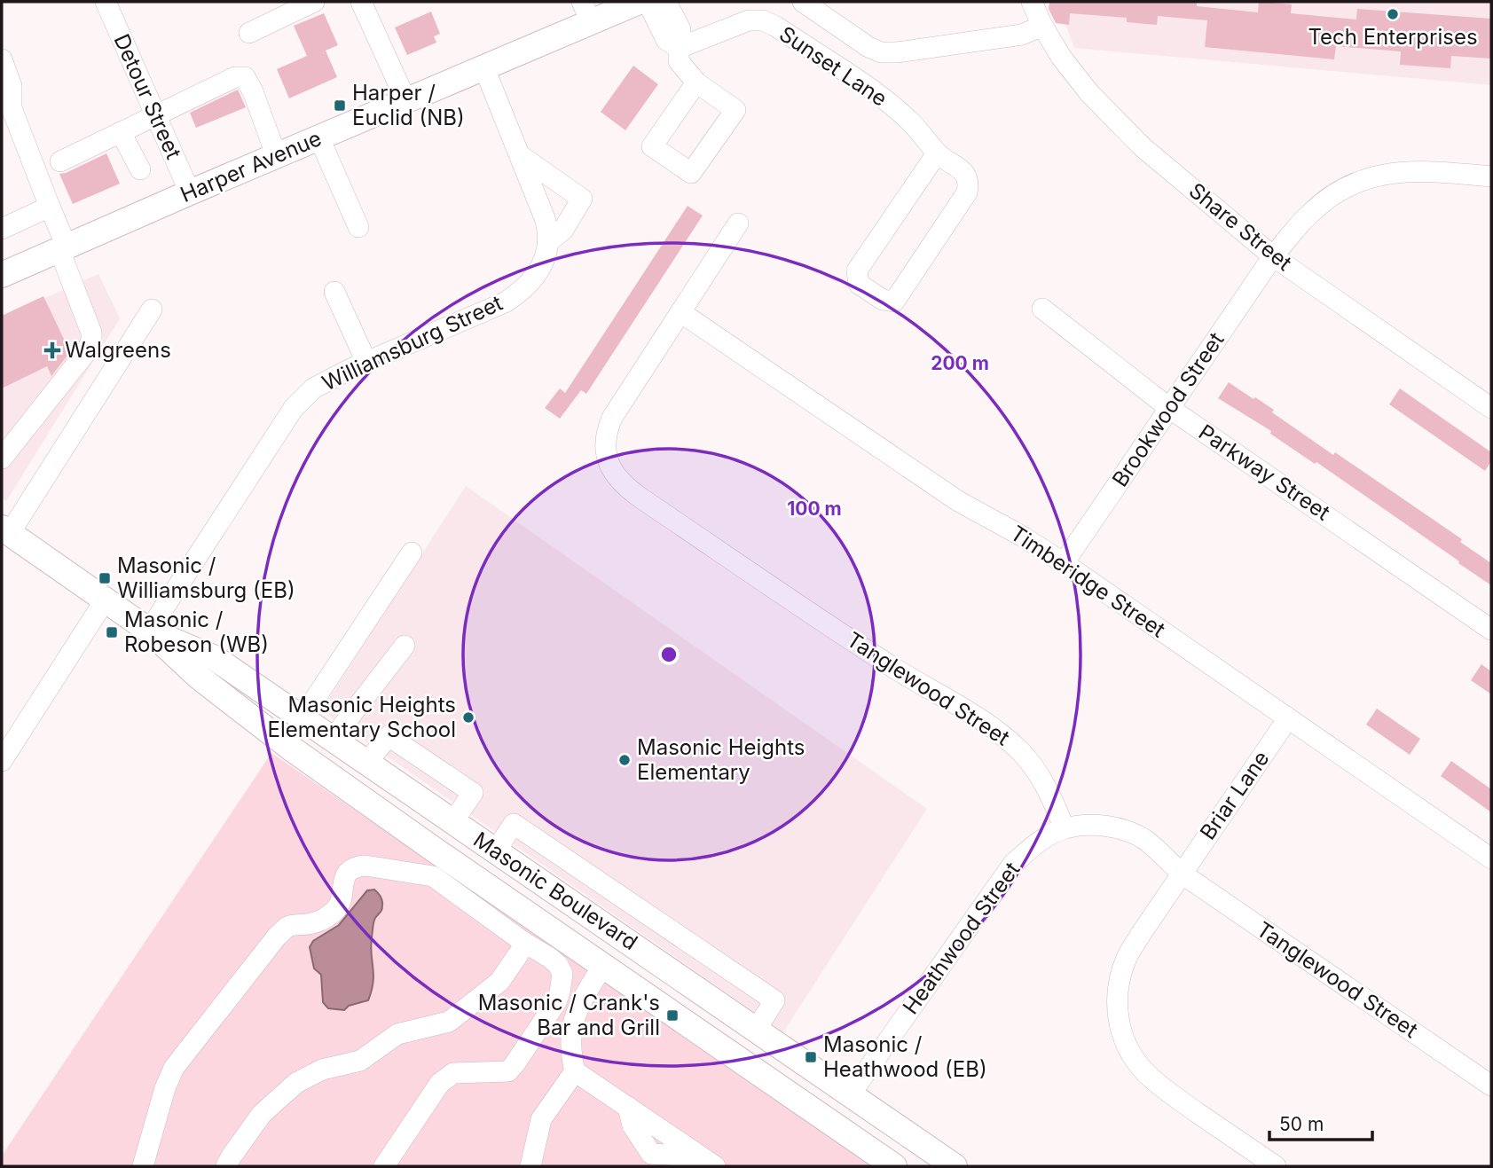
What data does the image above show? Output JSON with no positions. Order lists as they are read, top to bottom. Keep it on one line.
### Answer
{"streets":{"main road":["Harper Avenue","Masonic Boulevard"],"street":["Sunset Lane","Detour Street","Share Street","Williamsburg Street","Brookwood Street","Parkway Street","Timberidge Street","Tanglewood Street","Briar Lane","Heathwood Street"]},"crossings":[["Detour Street","Harper Avenue"],["Share Street","Brookwood Street"],["Williamsburg Street","Masonic Boulevard"],["Brookwood Street","Parkway Street"],["Brookwood Street","Timberidge Street"],["Timberidge Street","Tanglewood Street"],["Timberidge Street","Briar Lane"],["Tanglewood Street","Briar Lane"],["Tanglewood Street","Heathwood Street"],["Masonic Boulevard","Heathwood Street"]],"places":{"other":["Tech Enterprises","Masonic Heights Elementary School","Masonic Heights Elementary"],"transit":["Harper / Euclid (NB)","Masonic / Williamsburg (EB)","Masonic / Robeson (WB)","Masonic / Crank's Bar and Grill","Masonic / Heathwood (EB)"],"health":["Walgreens"]},"scale_bar":"50 m","rings":["200 m","100 m"]}
